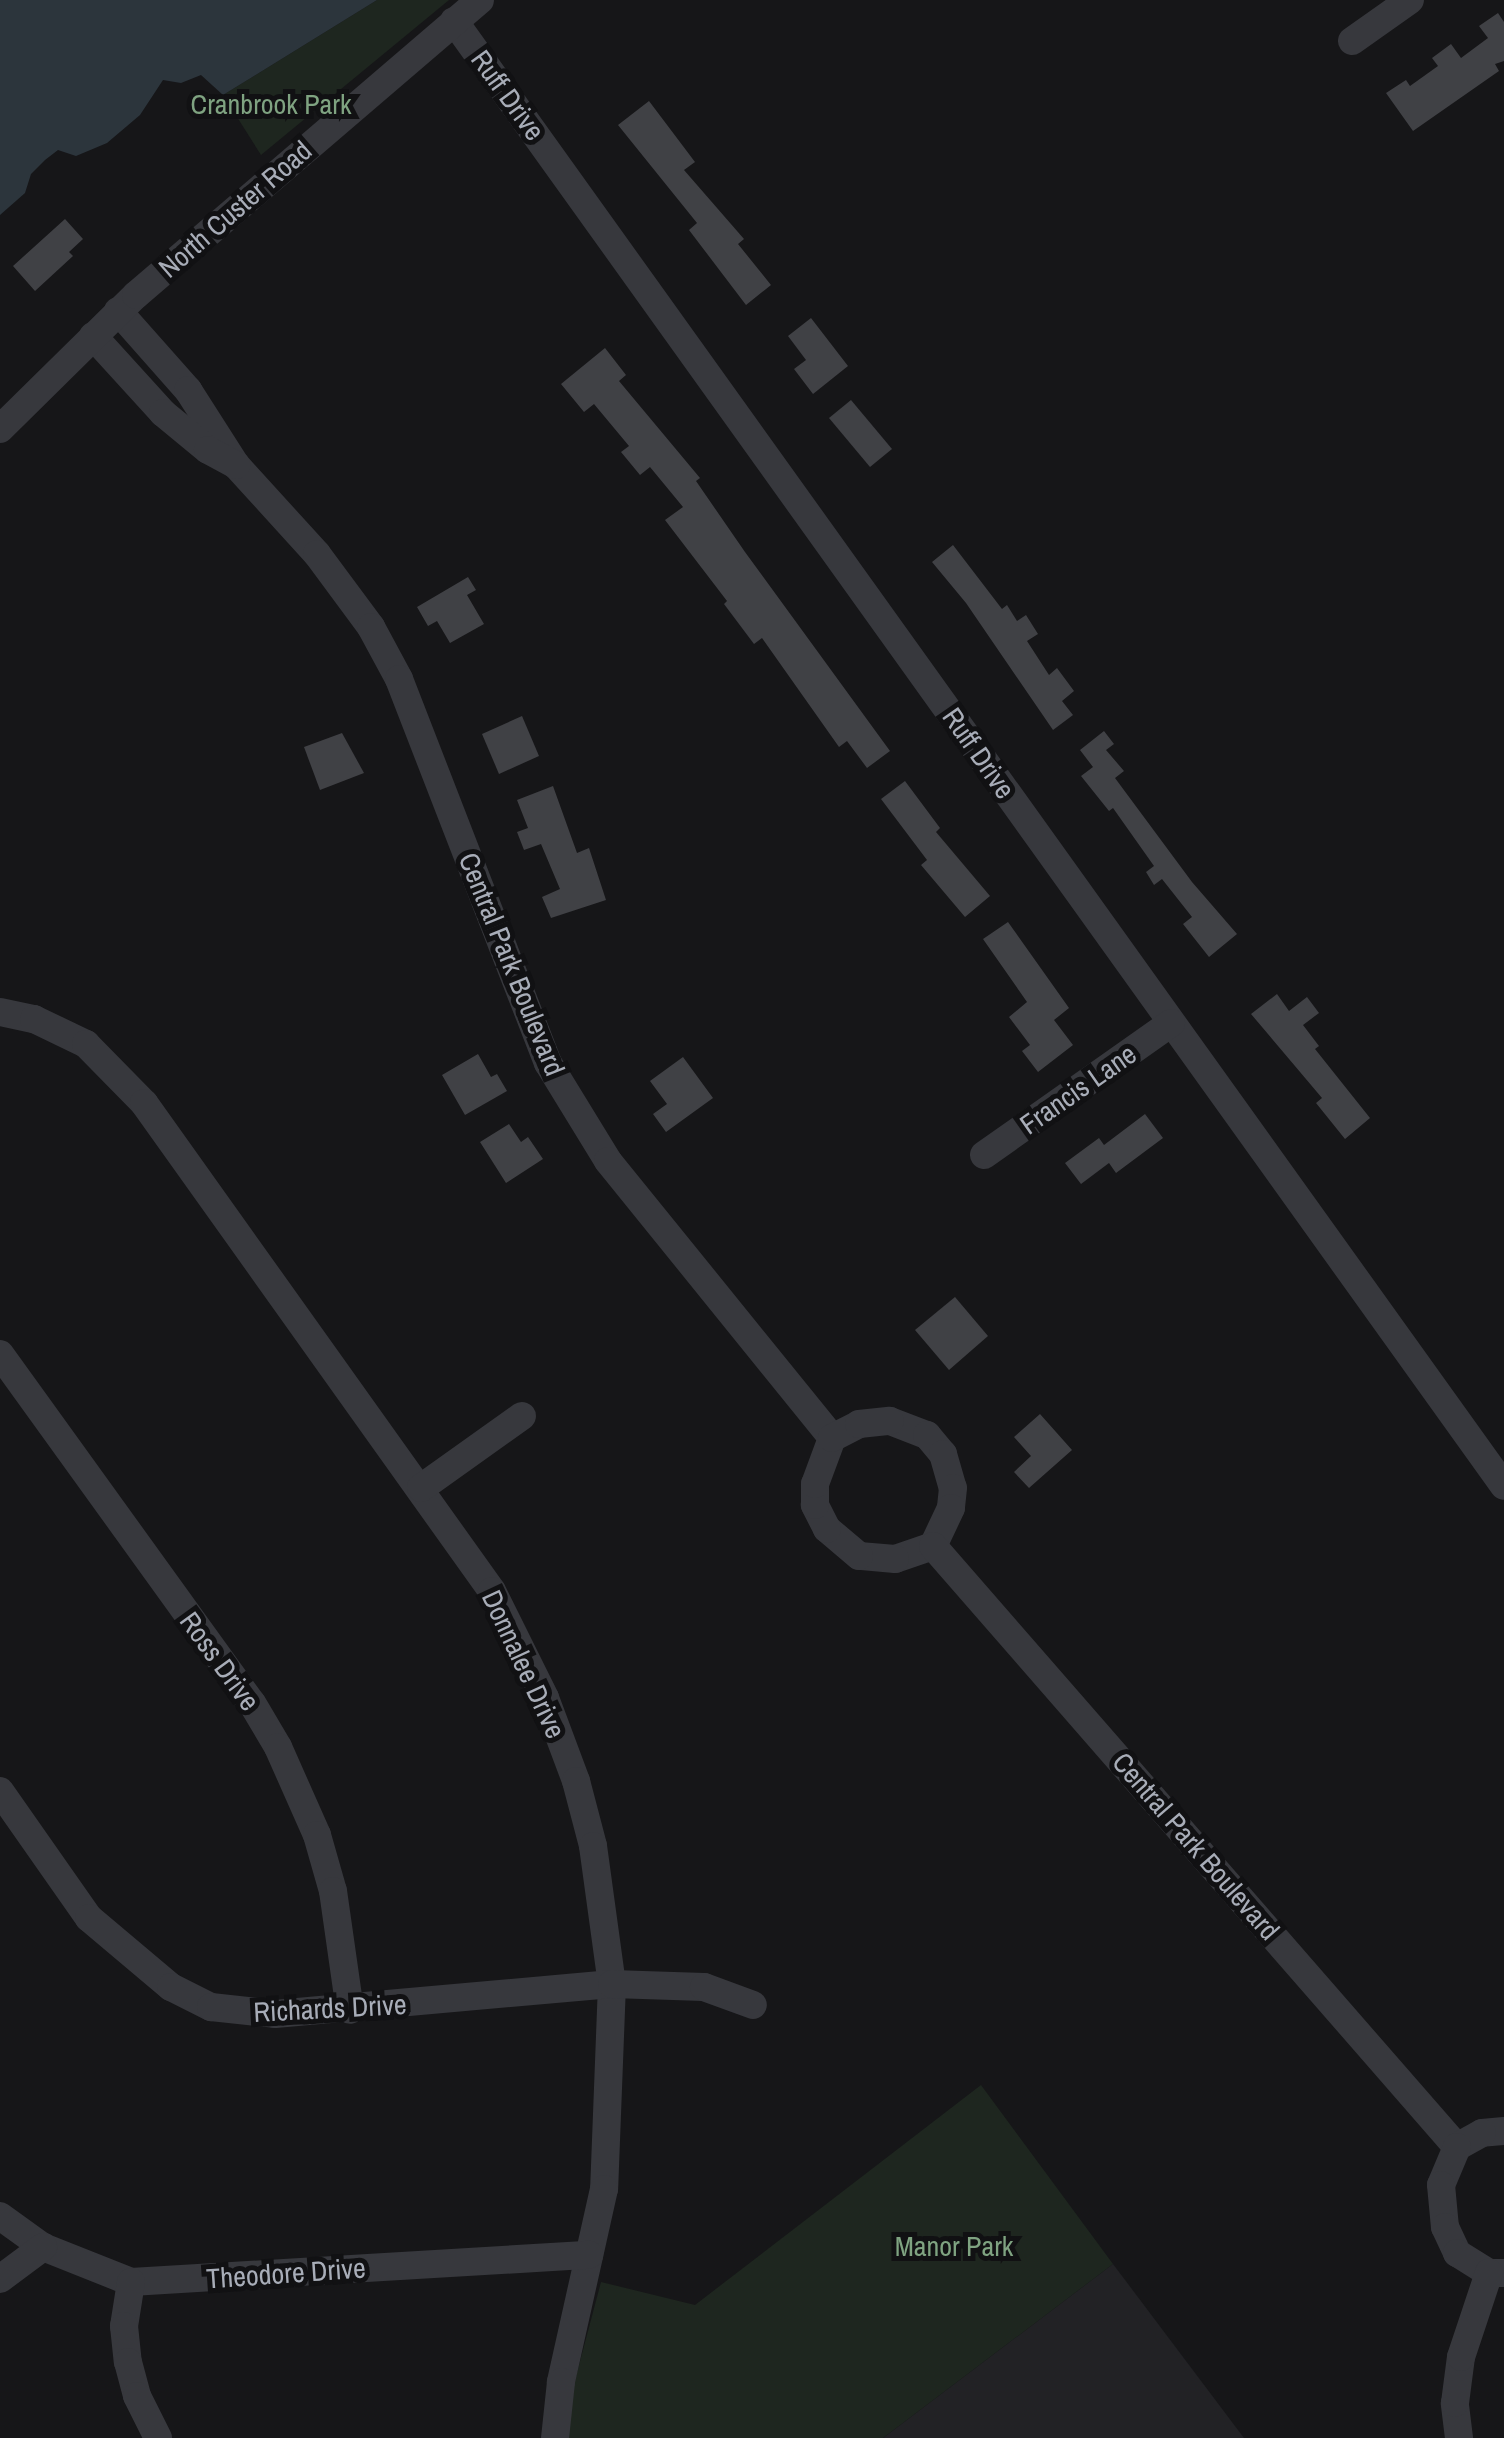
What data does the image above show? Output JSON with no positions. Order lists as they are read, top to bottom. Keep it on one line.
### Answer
{"streets":{"street":["Ruff Drive","North Custer Road","Central Park Boulevard","Francis Lane","Ross Drive","Donnalee Drive","Richards Drive","Theodore Drive"]},"crossings":[["Ruff Drive","North Custer Road"],["Ruff Drive","Francis Lane"],["North Custer Road","Central Park Boulevard"],["Ross Drive","Richards Drive"],["Donnalee Drive","Richards Drive"],["Donnalee Drive","Theodore Drive"]],"parks":["Cranbrook Park","Manor Park"]}
